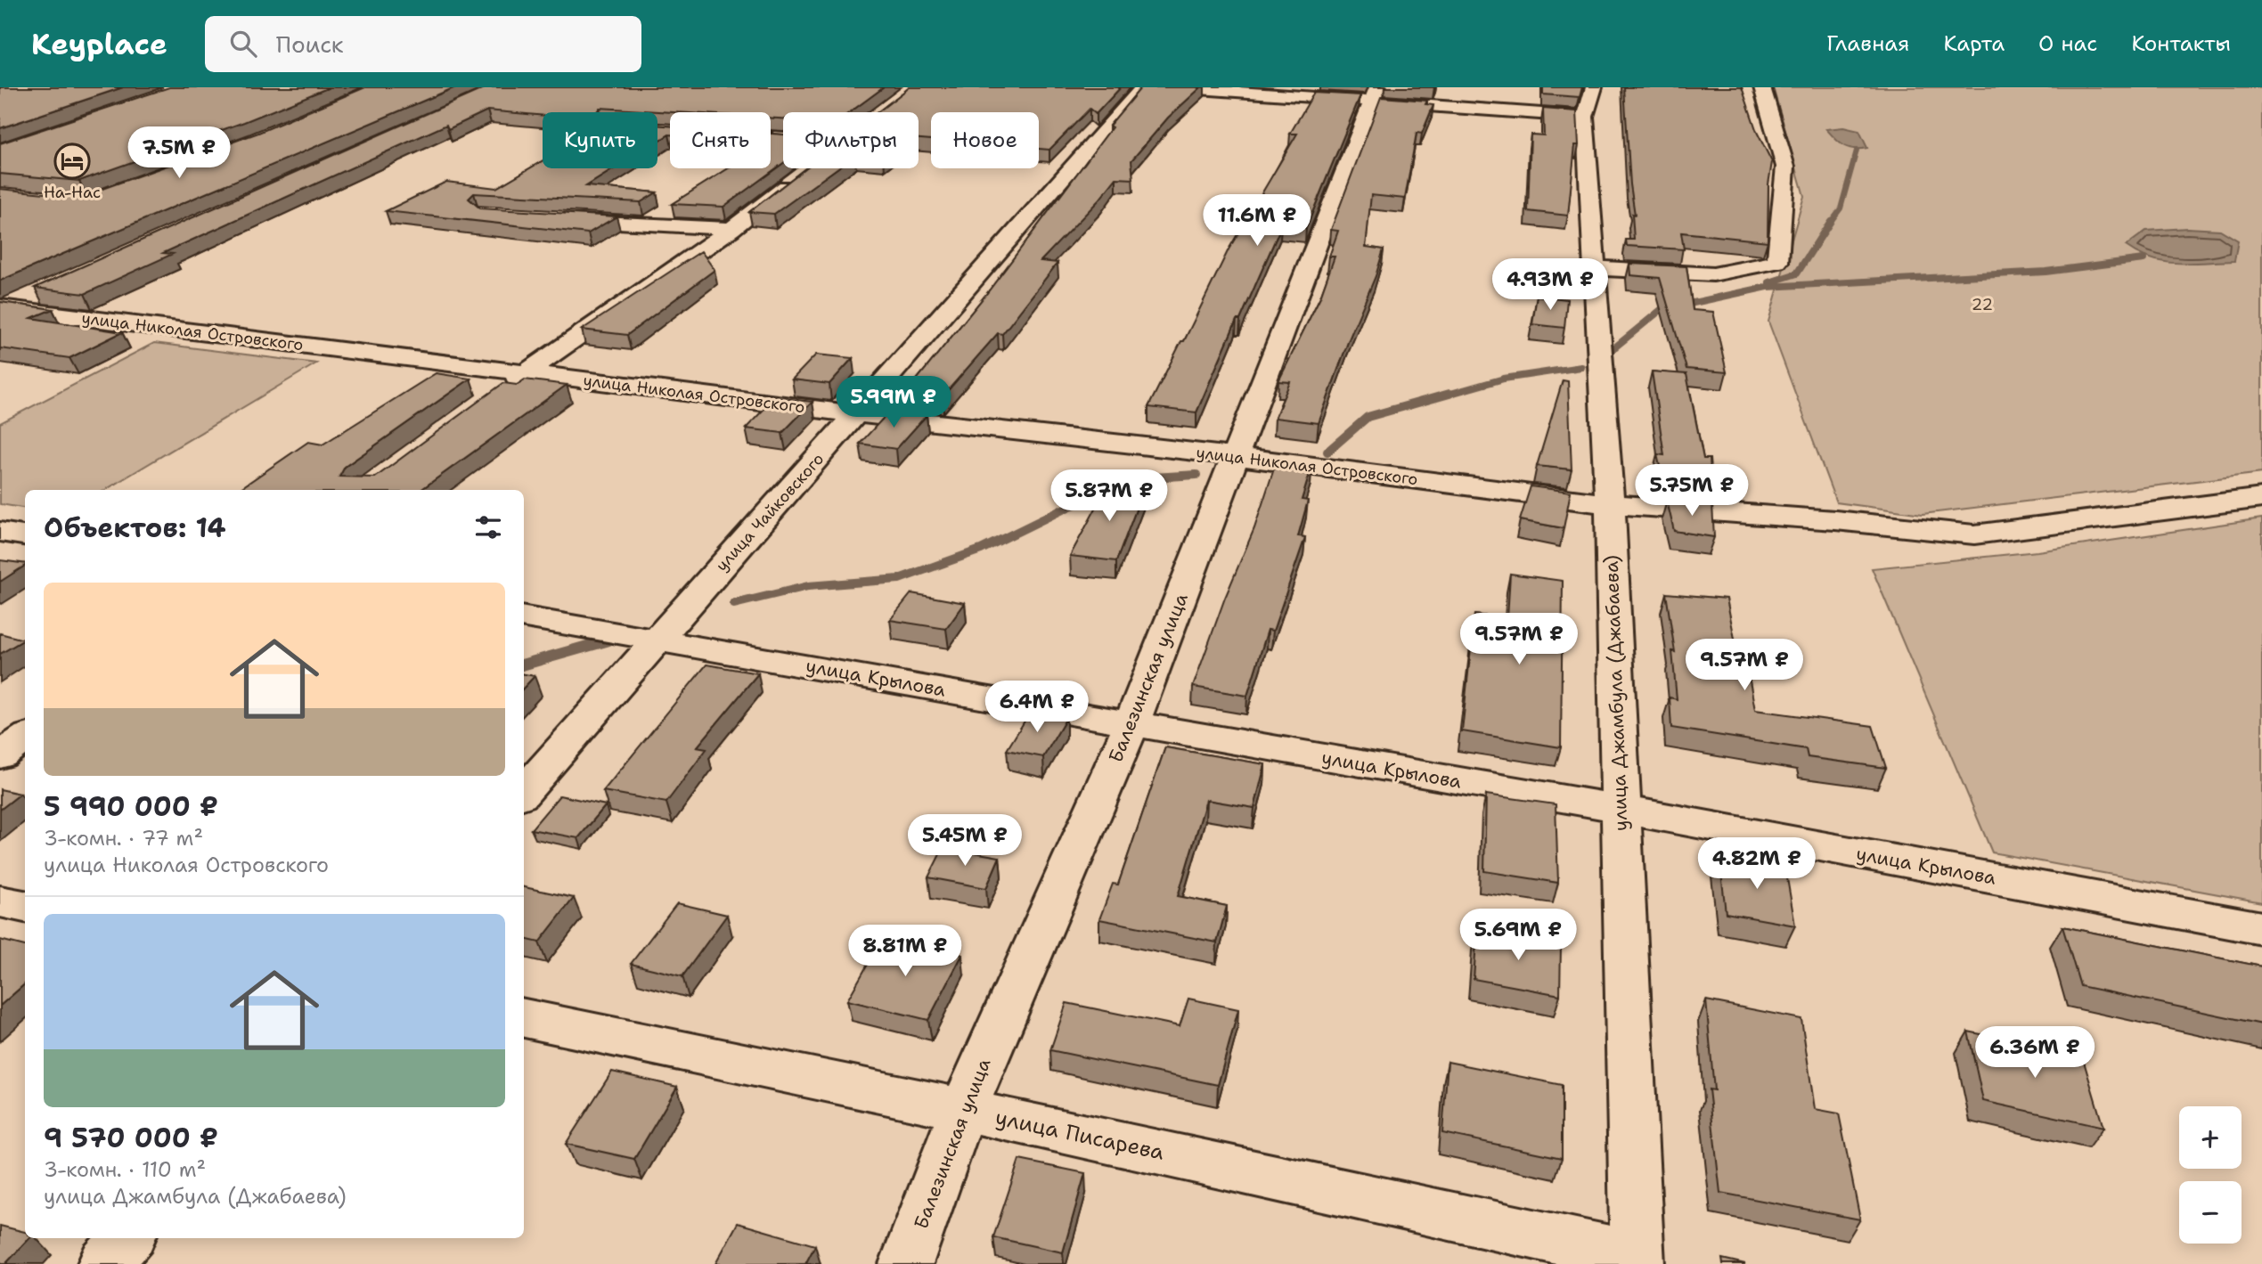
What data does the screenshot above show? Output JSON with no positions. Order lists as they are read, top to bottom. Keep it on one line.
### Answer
{"streets":{"street":["улица Николая Островского","улица Чайковского","улица Крылова","Балезинская улица","улица Джамбула (Джабаева)","улица Писарева"]},"crossings":[["улица Николая Островского","улица Чайковского"],["улица Николая Островского","Балезинская улица"],["улица Николая Островского","улица Джамбула (Джабаева)"],["улица Чайковского","улица Крылова"],["улица Крылова","Балезинская улица"],["улица Крылова","улица Джамбула (Джабаева)"],["Балезинская улица","улица Писарева"],["улица Джамбула (Джабаева)","улица Писарева"]],"parks":["22"],"places":{"hotel":["На-Нас"]},"page":{"header":"Keyplace","search":"Поиск","nav":["Главная","Карта","О нас","Контакты"],"chip":["Купить","Снять","Фильтры","Новое"],"price":["7.5M ₽","11.6M ₽","4.93M ₽","5.99M ₽","5.75M ₽","5.87M ₽","9.57M ₽","9.57M ₽","6.4M ₽","5.45M ₽","4.82M ₽","5.69M ₽","8.81M ₽","6.36M ₽"],"heading":"Объектов: 14","list":[{"name":"5 990 000 ₽","note":"3-комн. · 77 m² · улица Николая Островского"},{"name":"9 570 000 ₽","note":"3-комн. · 110 m² · улица Джамбула (Джабаева)"}],"map_buttons":["+","−"]}}
